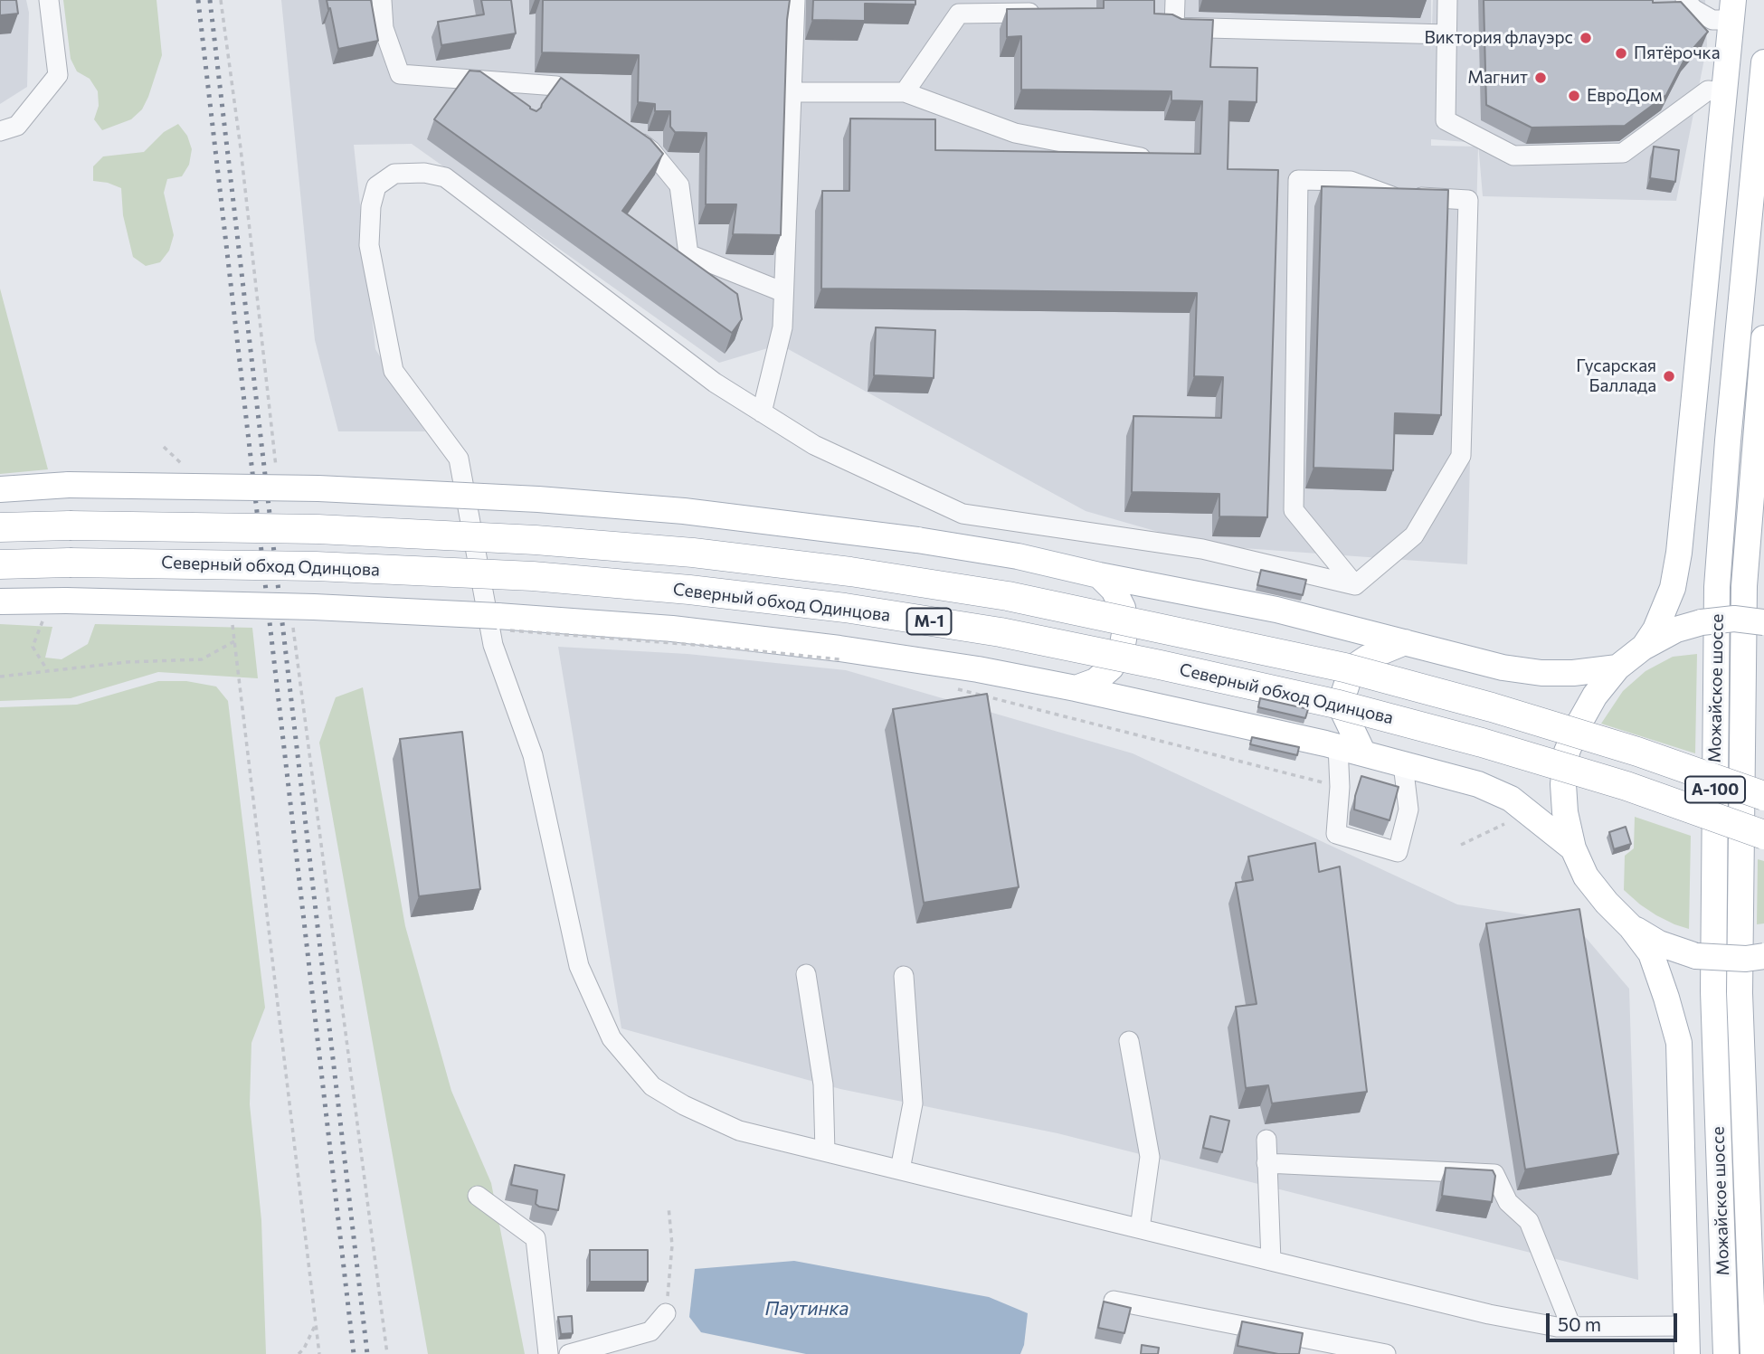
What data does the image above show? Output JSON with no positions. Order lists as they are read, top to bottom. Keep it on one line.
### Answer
{"streets":{"highway":["Северный обход Одинцова","М-1"],"main road":["Можайское шоссе","А-100"]},"water":["Паутинка"],"places":["Виктория флауэрс","Пятёрочка","Магнит","ЕвроДом","Гусарская Баллада"],"scale_bar":"50 m"}
